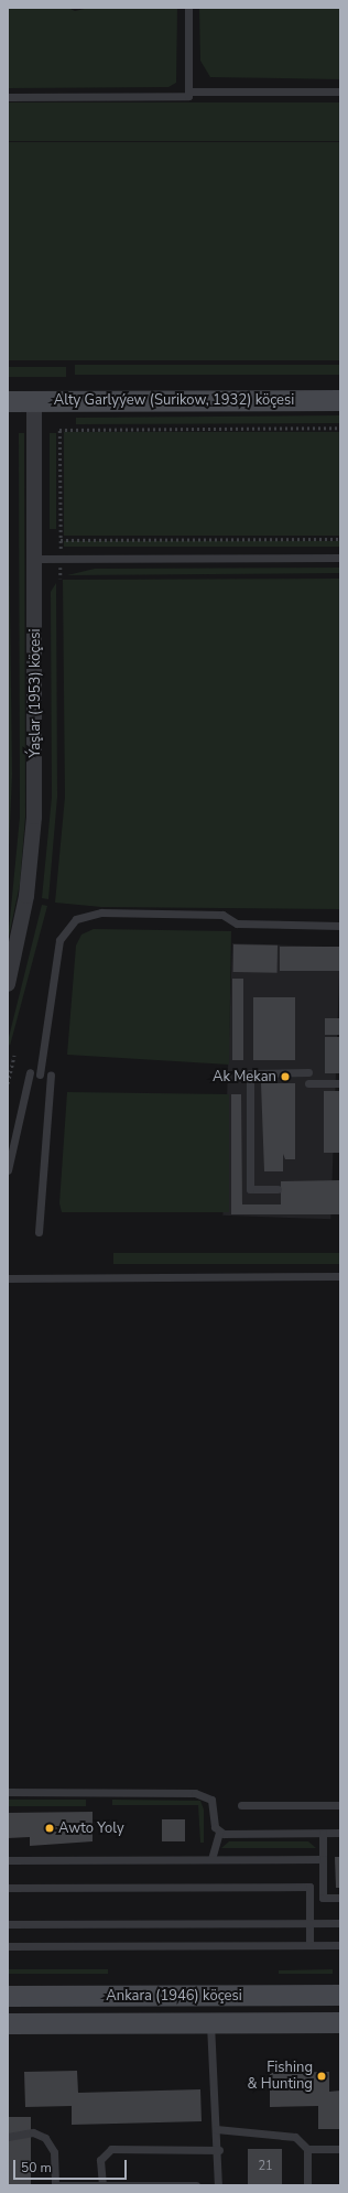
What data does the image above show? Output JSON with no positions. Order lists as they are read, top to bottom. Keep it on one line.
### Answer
{"streets":{"main road":["Alty Garlyýew (Surikow, 1932) köçesi","Ankara (1946) köçesi"],"street":["Ýaşlar (1953) köçesi"]},"crossings":[["Alty Garlyýew (Surikow, 1932) köçesi","Ýaşlar (1953) köçesi"]],"places":["Ak Mekan","Awto Yoly","Fishing & Hunting"],"house_numbers":["21"],"scale_bar":"50 m"}
